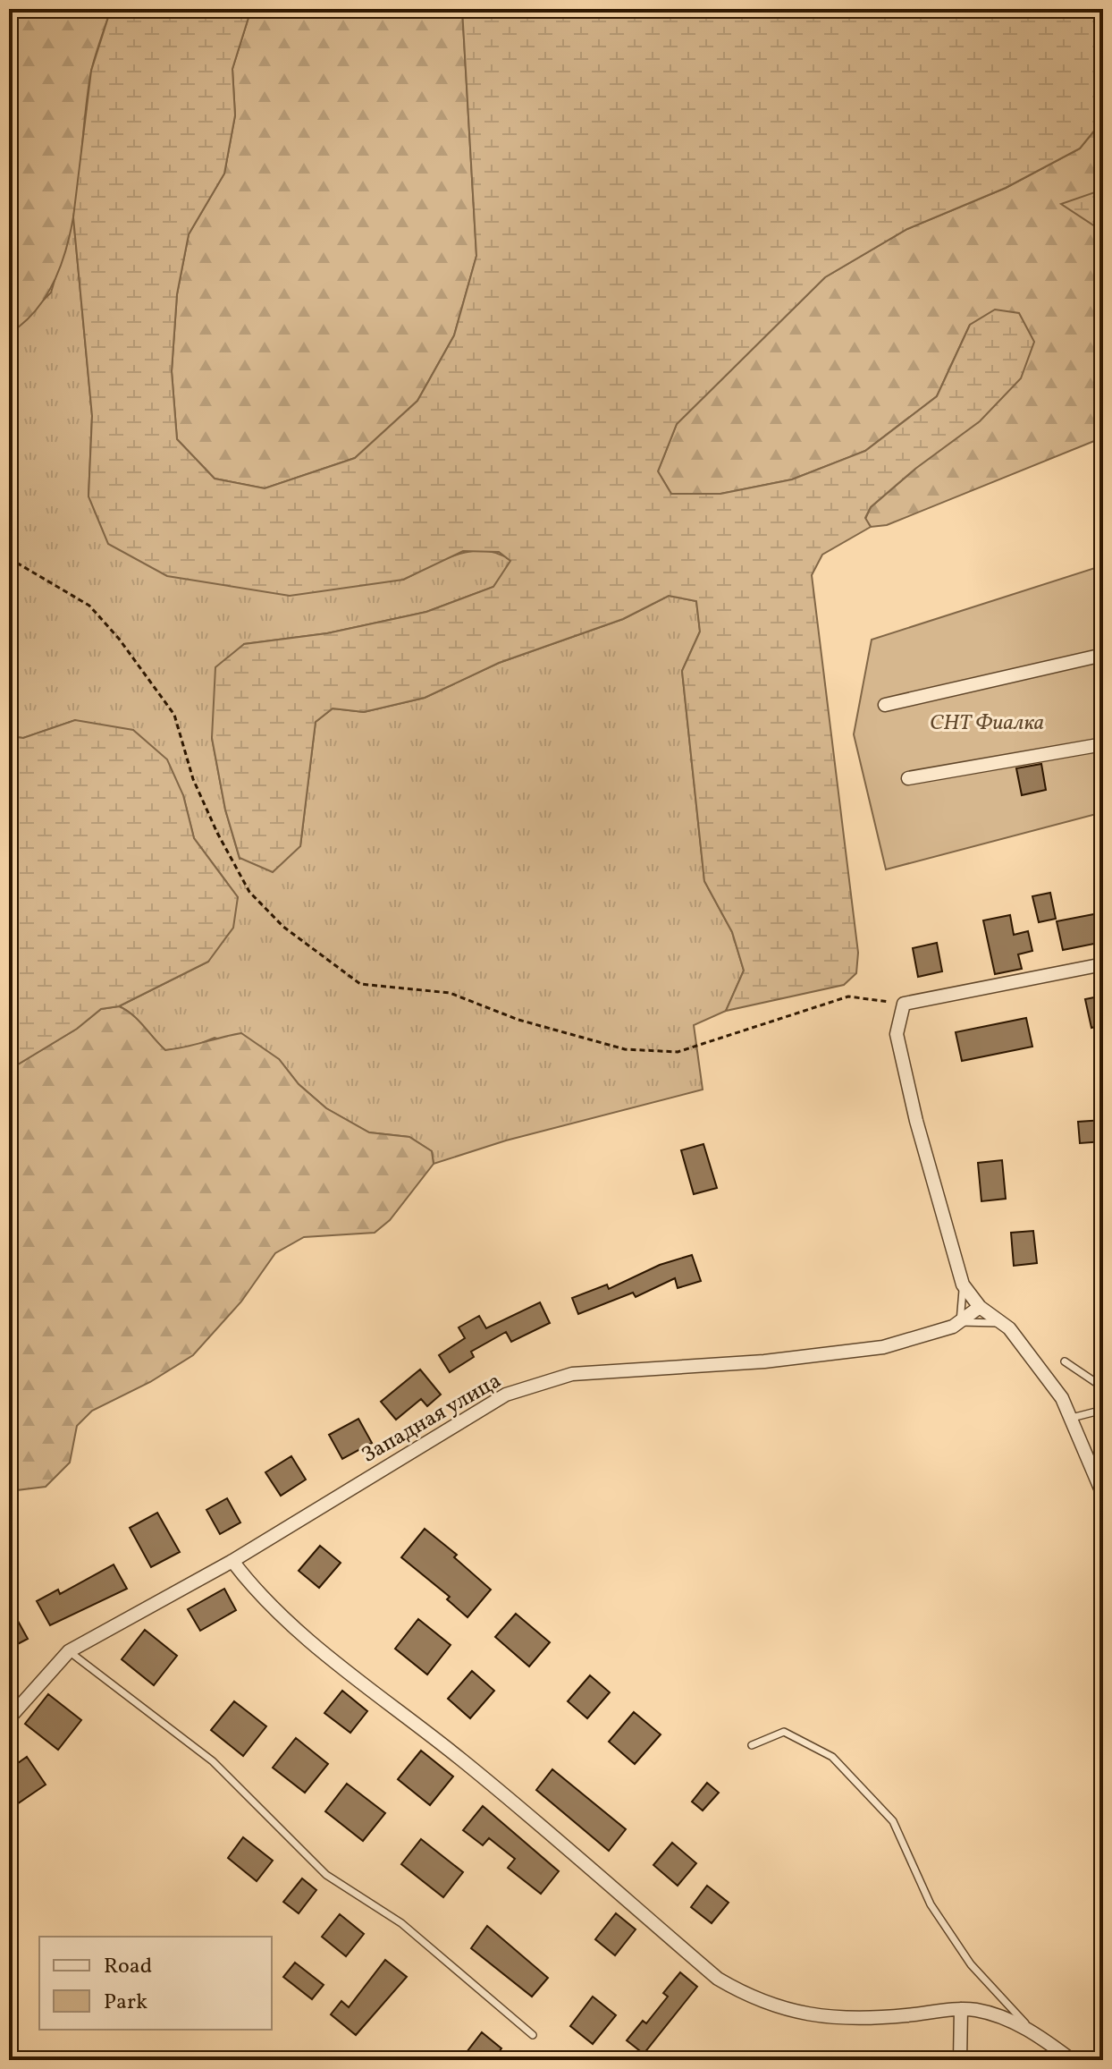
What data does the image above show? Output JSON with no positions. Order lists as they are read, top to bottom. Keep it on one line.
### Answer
{"streets":{"street":["Западная улица"]},"parks":["СНТ Фиалка"],"legend":["Road","Park"]}
